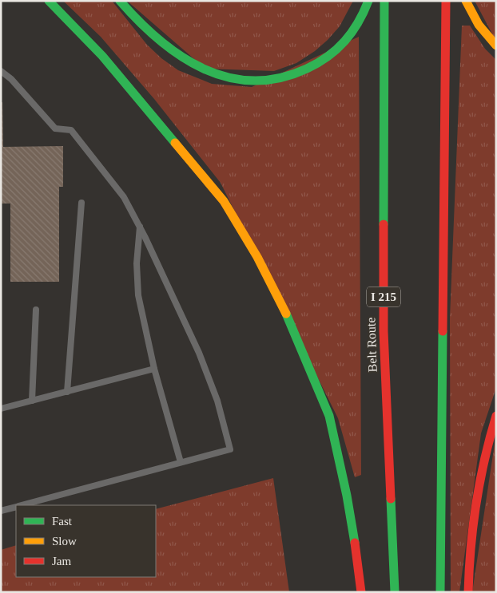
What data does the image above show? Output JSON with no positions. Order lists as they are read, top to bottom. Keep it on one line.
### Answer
{"streets":{"highway":["I 215","Belt Route"]},"legend":["Fast","Slow","Jam"]}
